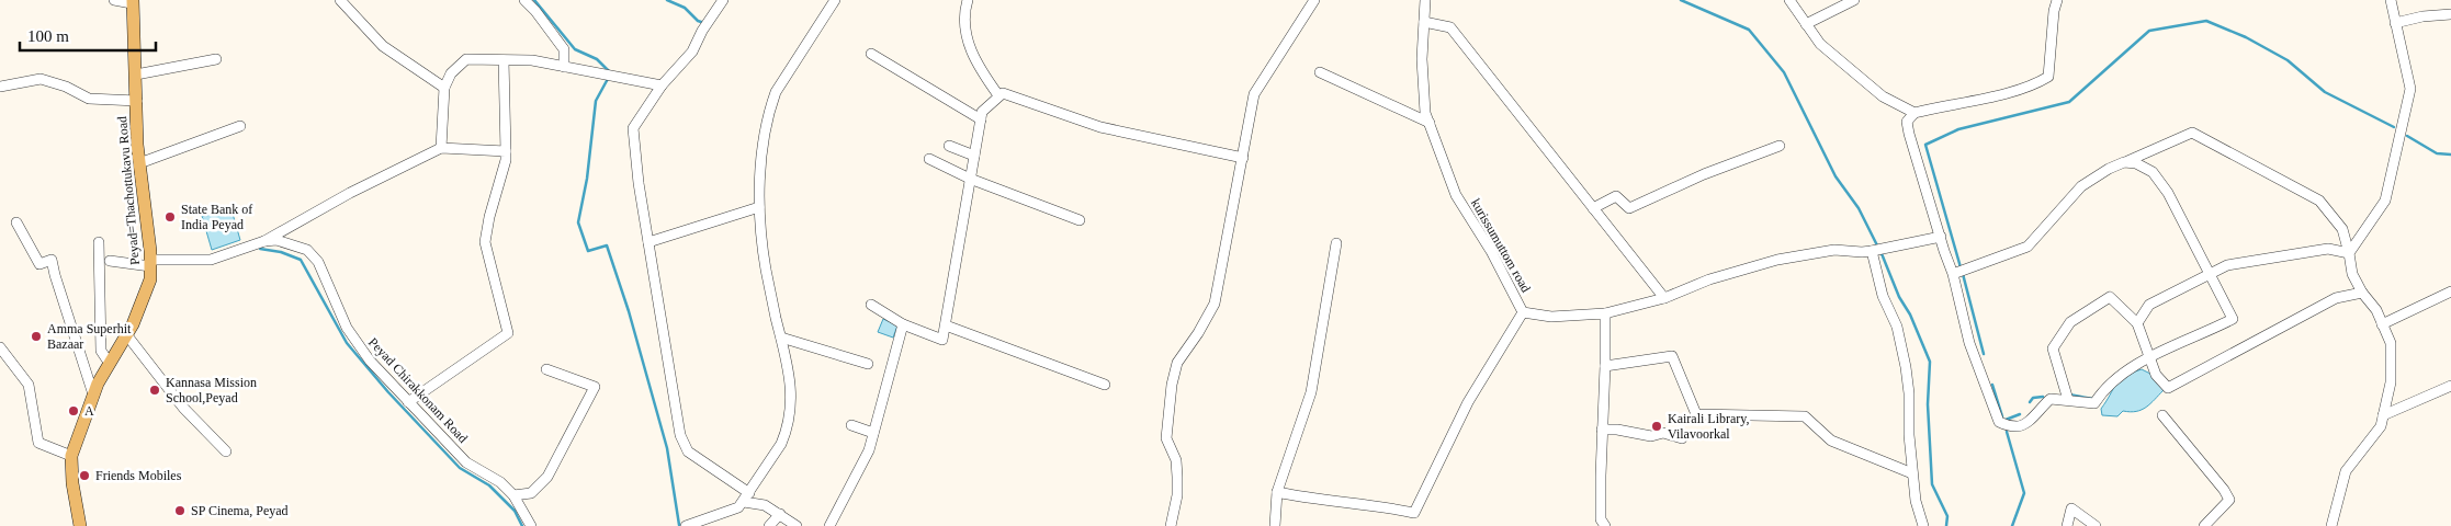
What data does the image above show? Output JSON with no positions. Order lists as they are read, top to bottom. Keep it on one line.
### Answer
{"streets":{"main road":["Peyad=Thachottukavu Road"],"street":["kurissumuttom road","Peyad Chirakkonam Road"]},"crossings":[["Peyad=Thachottukavu Road","Peyad Chirakkonam Road"]],"places":["State Bank of India Peyad","Amma Superhit Bazaar","Kannasa Mission School,Peyad","A","Kairali Library, Vilavoorkal","Friends Mobiles","SP Cinema, Peyad"],"scale_bar":"100 m"}
